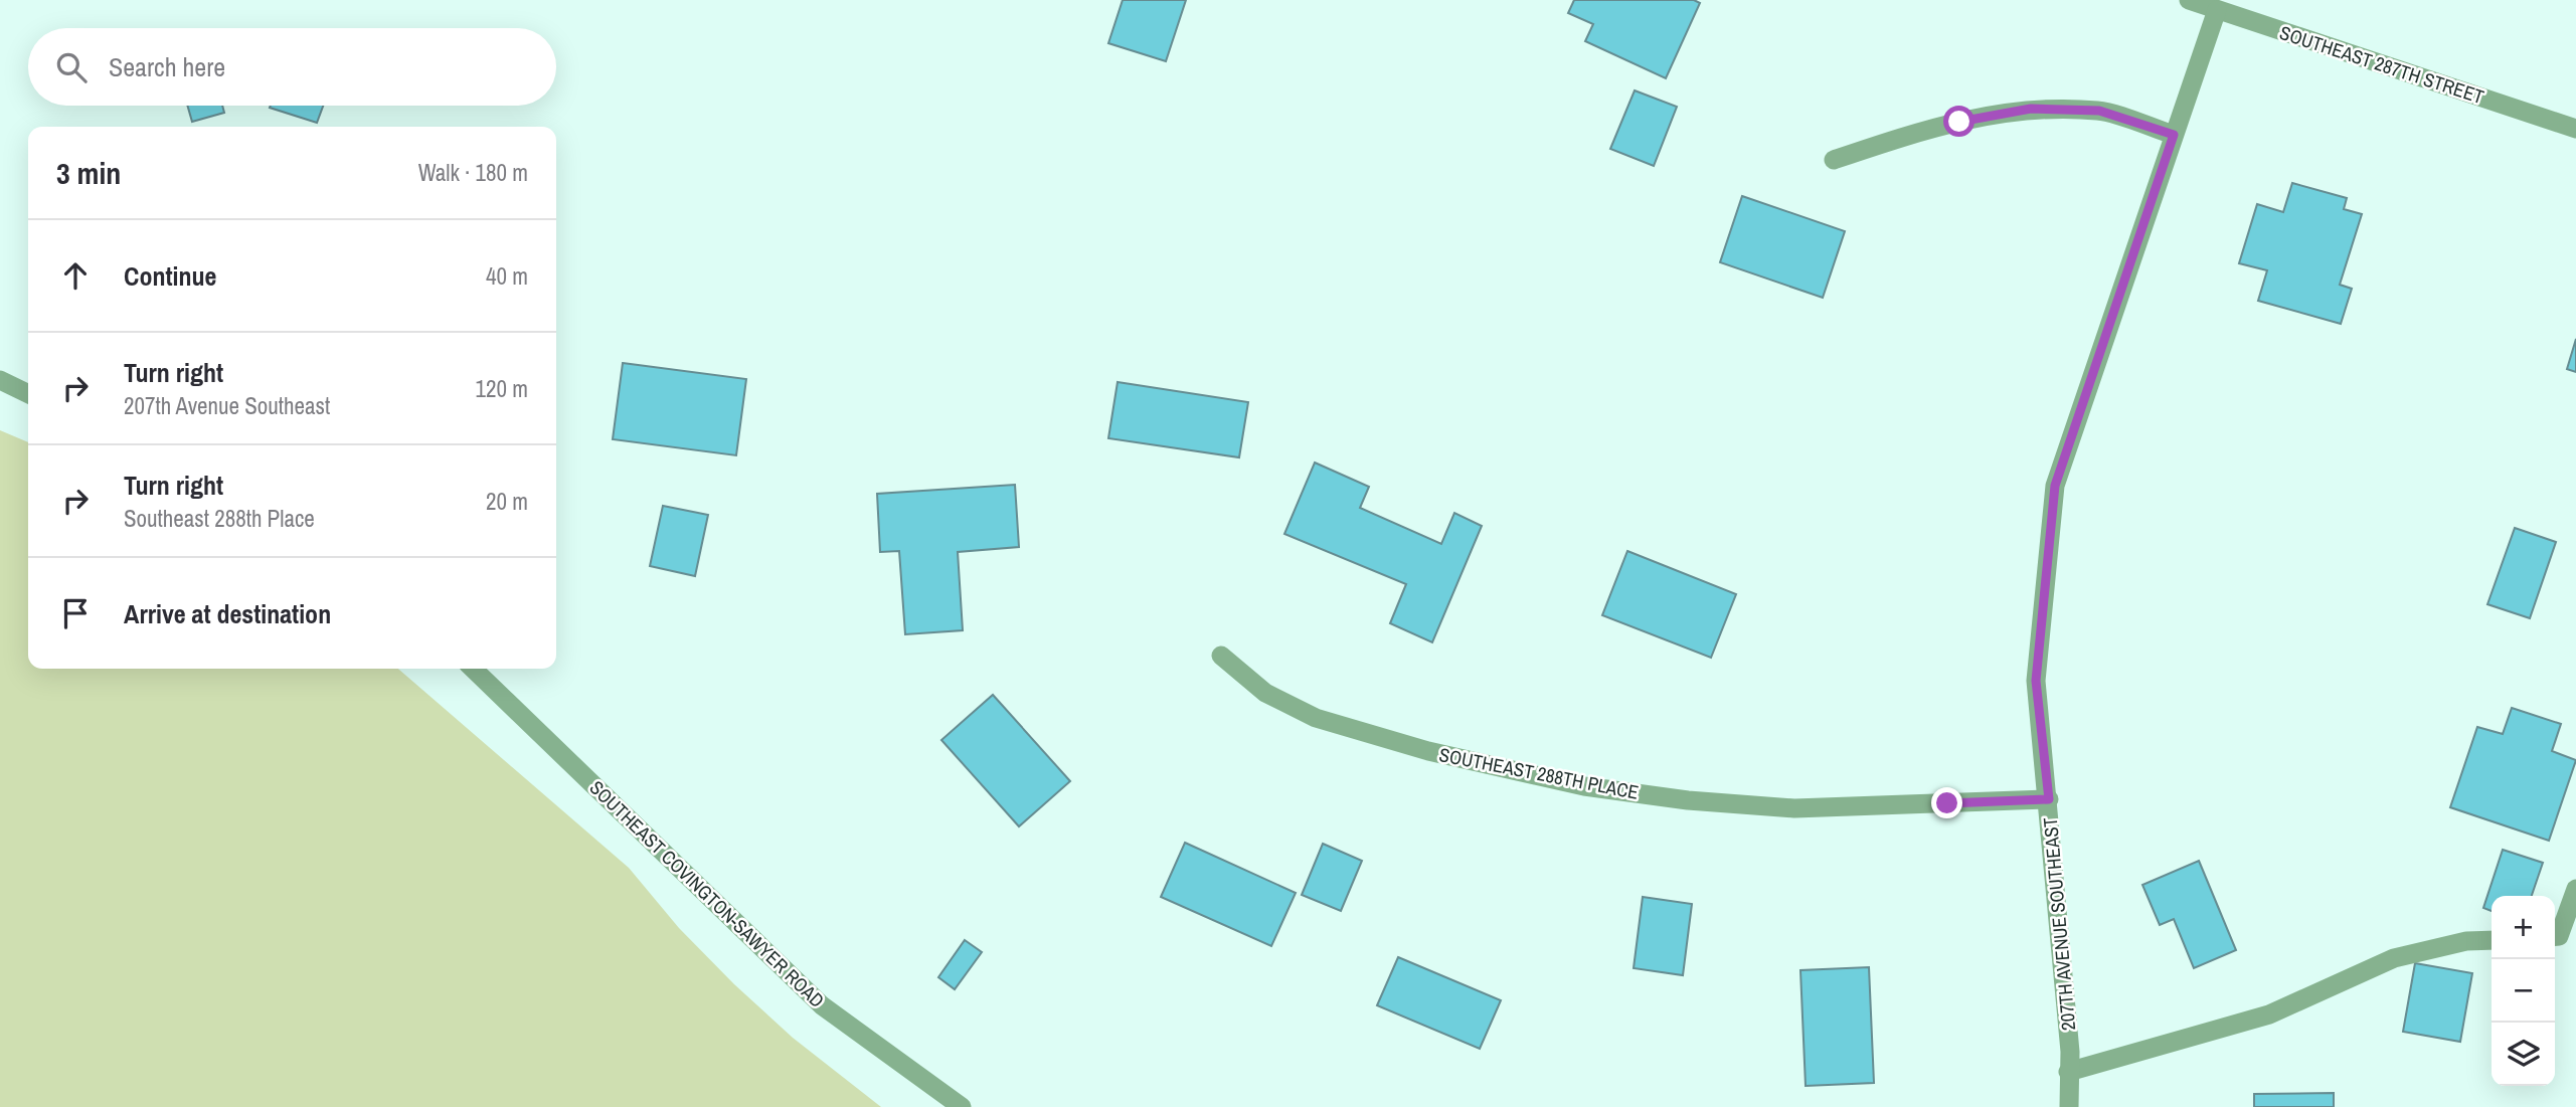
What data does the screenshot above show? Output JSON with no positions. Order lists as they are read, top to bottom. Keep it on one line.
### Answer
{"streets":{"street":["SOUTHEAST 287TH STREET","SOUTHEAST 288TH PLACE","SOUTHEAST COVINGTON-SAWYER ROAD","207TH AVENUE SOUTHEAST"]},"crossings":[["SOUTHEAST 287TH STREET","207TH AVENUE SOUTHEAST"],["SOUTHEAST 288TH PLACE","207TH AVENUE SOUTHEAST"]],"page":{"search":"Search here","heading":["3 min","Walk · 180 m"],"list":[["Continue","40 m"],["Turn right","207th Avenue Southeast","120 m"],["Turn right","Southeast 288th Place","20 m"],"Arrive at destination"],"map_buttons":["+","−"]}}
